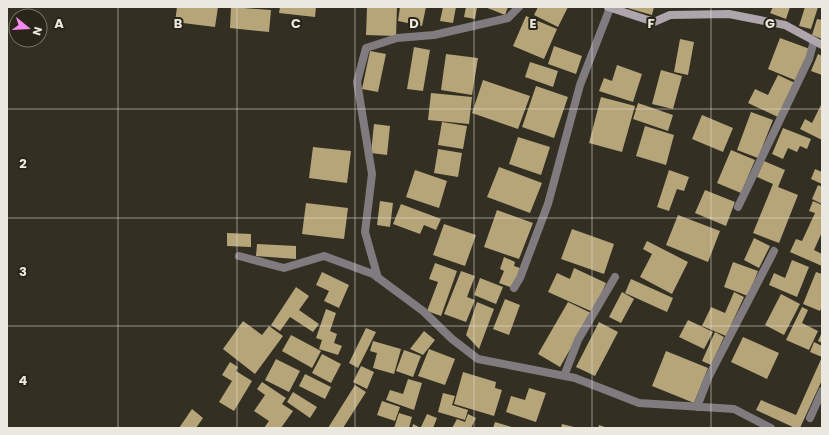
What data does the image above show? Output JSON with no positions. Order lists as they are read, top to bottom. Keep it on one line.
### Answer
{"north":"right","grid":{"columns":["A","B","C","D","E","F","G"],"rows":["2","3","4"]}}
